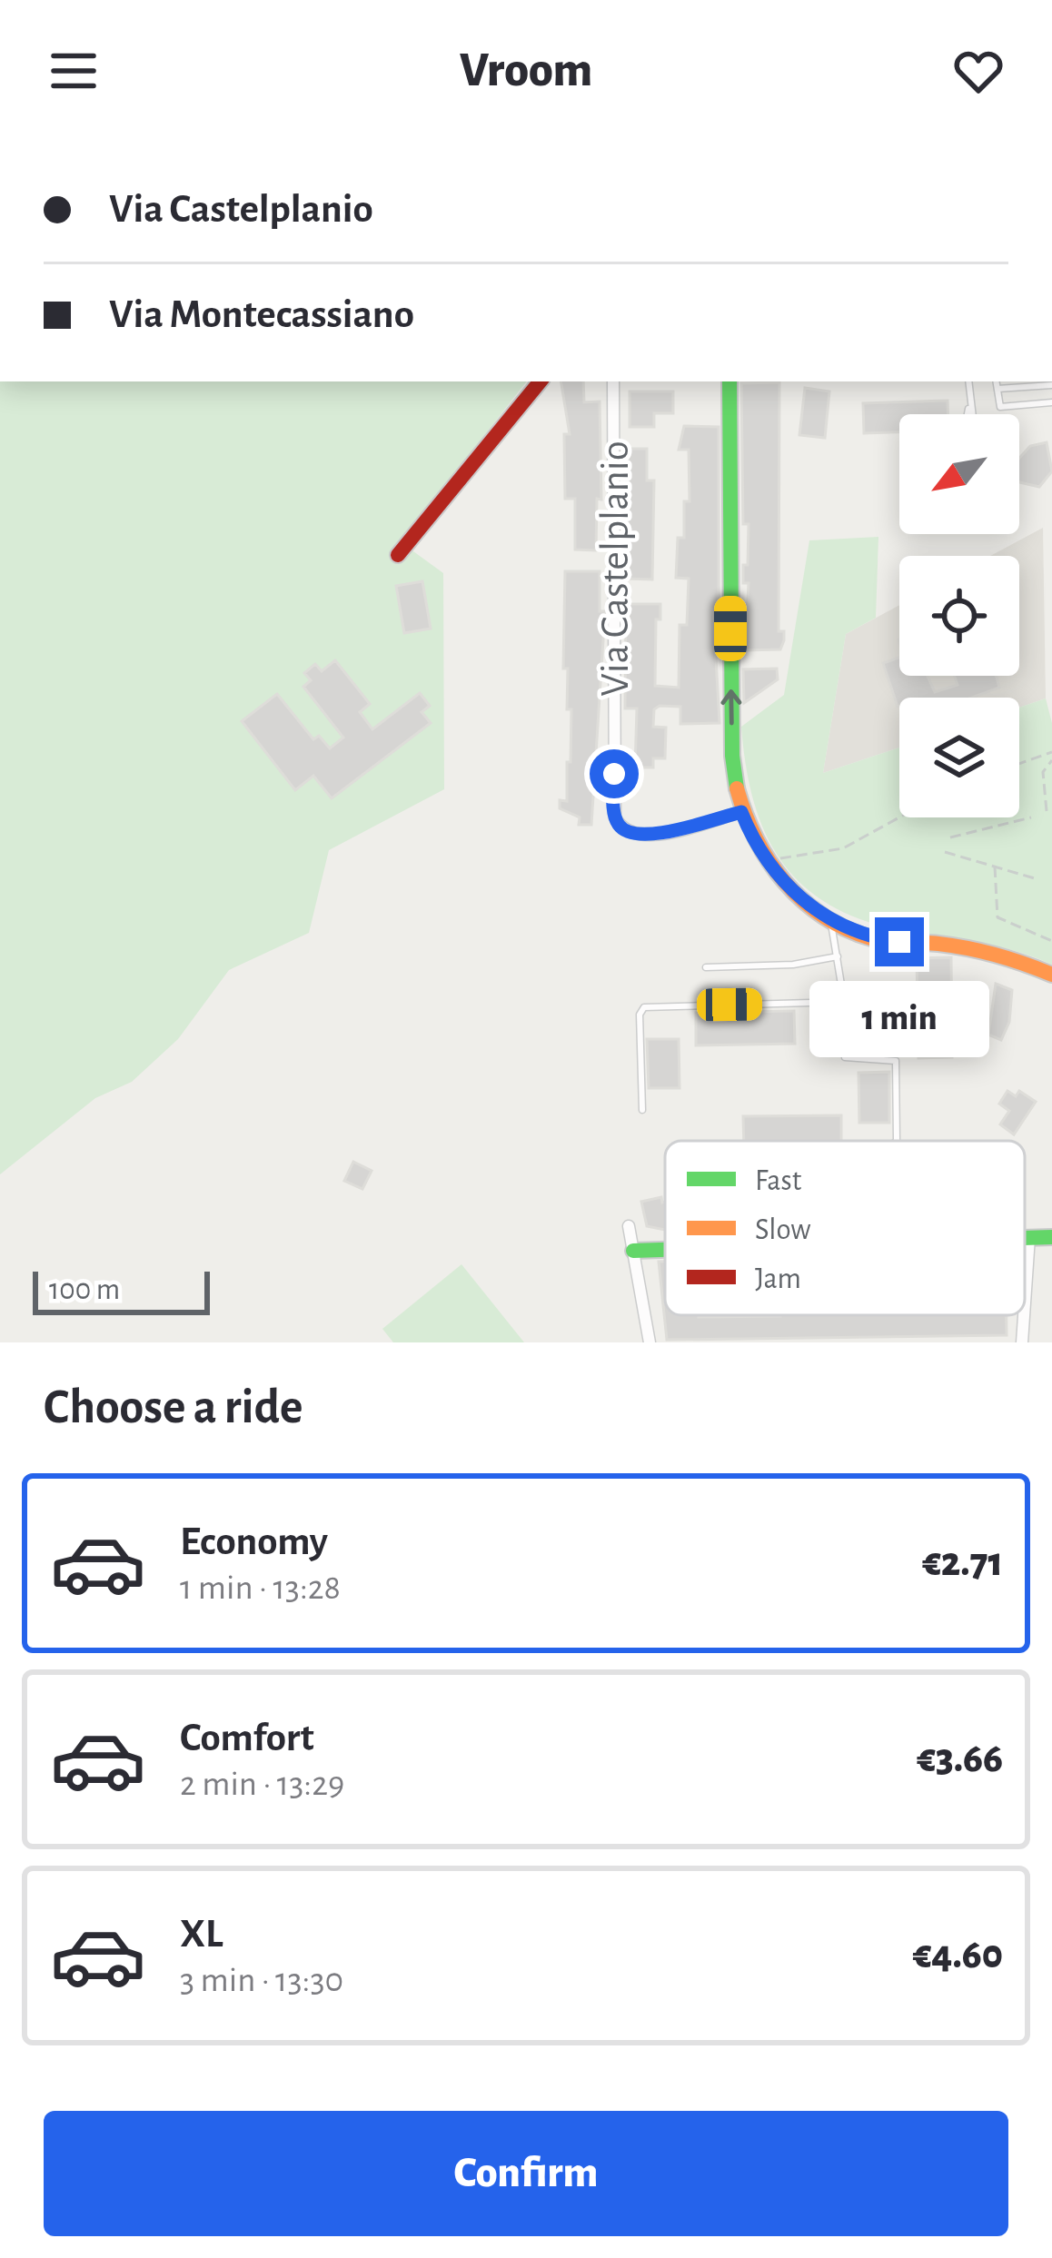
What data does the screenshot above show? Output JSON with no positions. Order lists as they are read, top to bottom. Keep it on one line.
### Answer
{"streets":{"street":["Via Castelplanio"]},"legend":["Fast","Slow","Jam"],"scale_bar":"100 m","north":"bottom left","page":{"header":"Vroom","banner":["Via Castelplanio","Via Montecassiano"],"bubble":"1 min","scale":"100 m","heading":"Choose a ride","list":[{"name":"Economy","note":"1 min · 13:28","value":"€2.71"},{"name":"Comfort","note":"2 min · 13:29","value":"€3.66"},{"name":"XL","note":"3 min · 13:30","value":"€4.60"}],"buttons":"Confirm"}}
